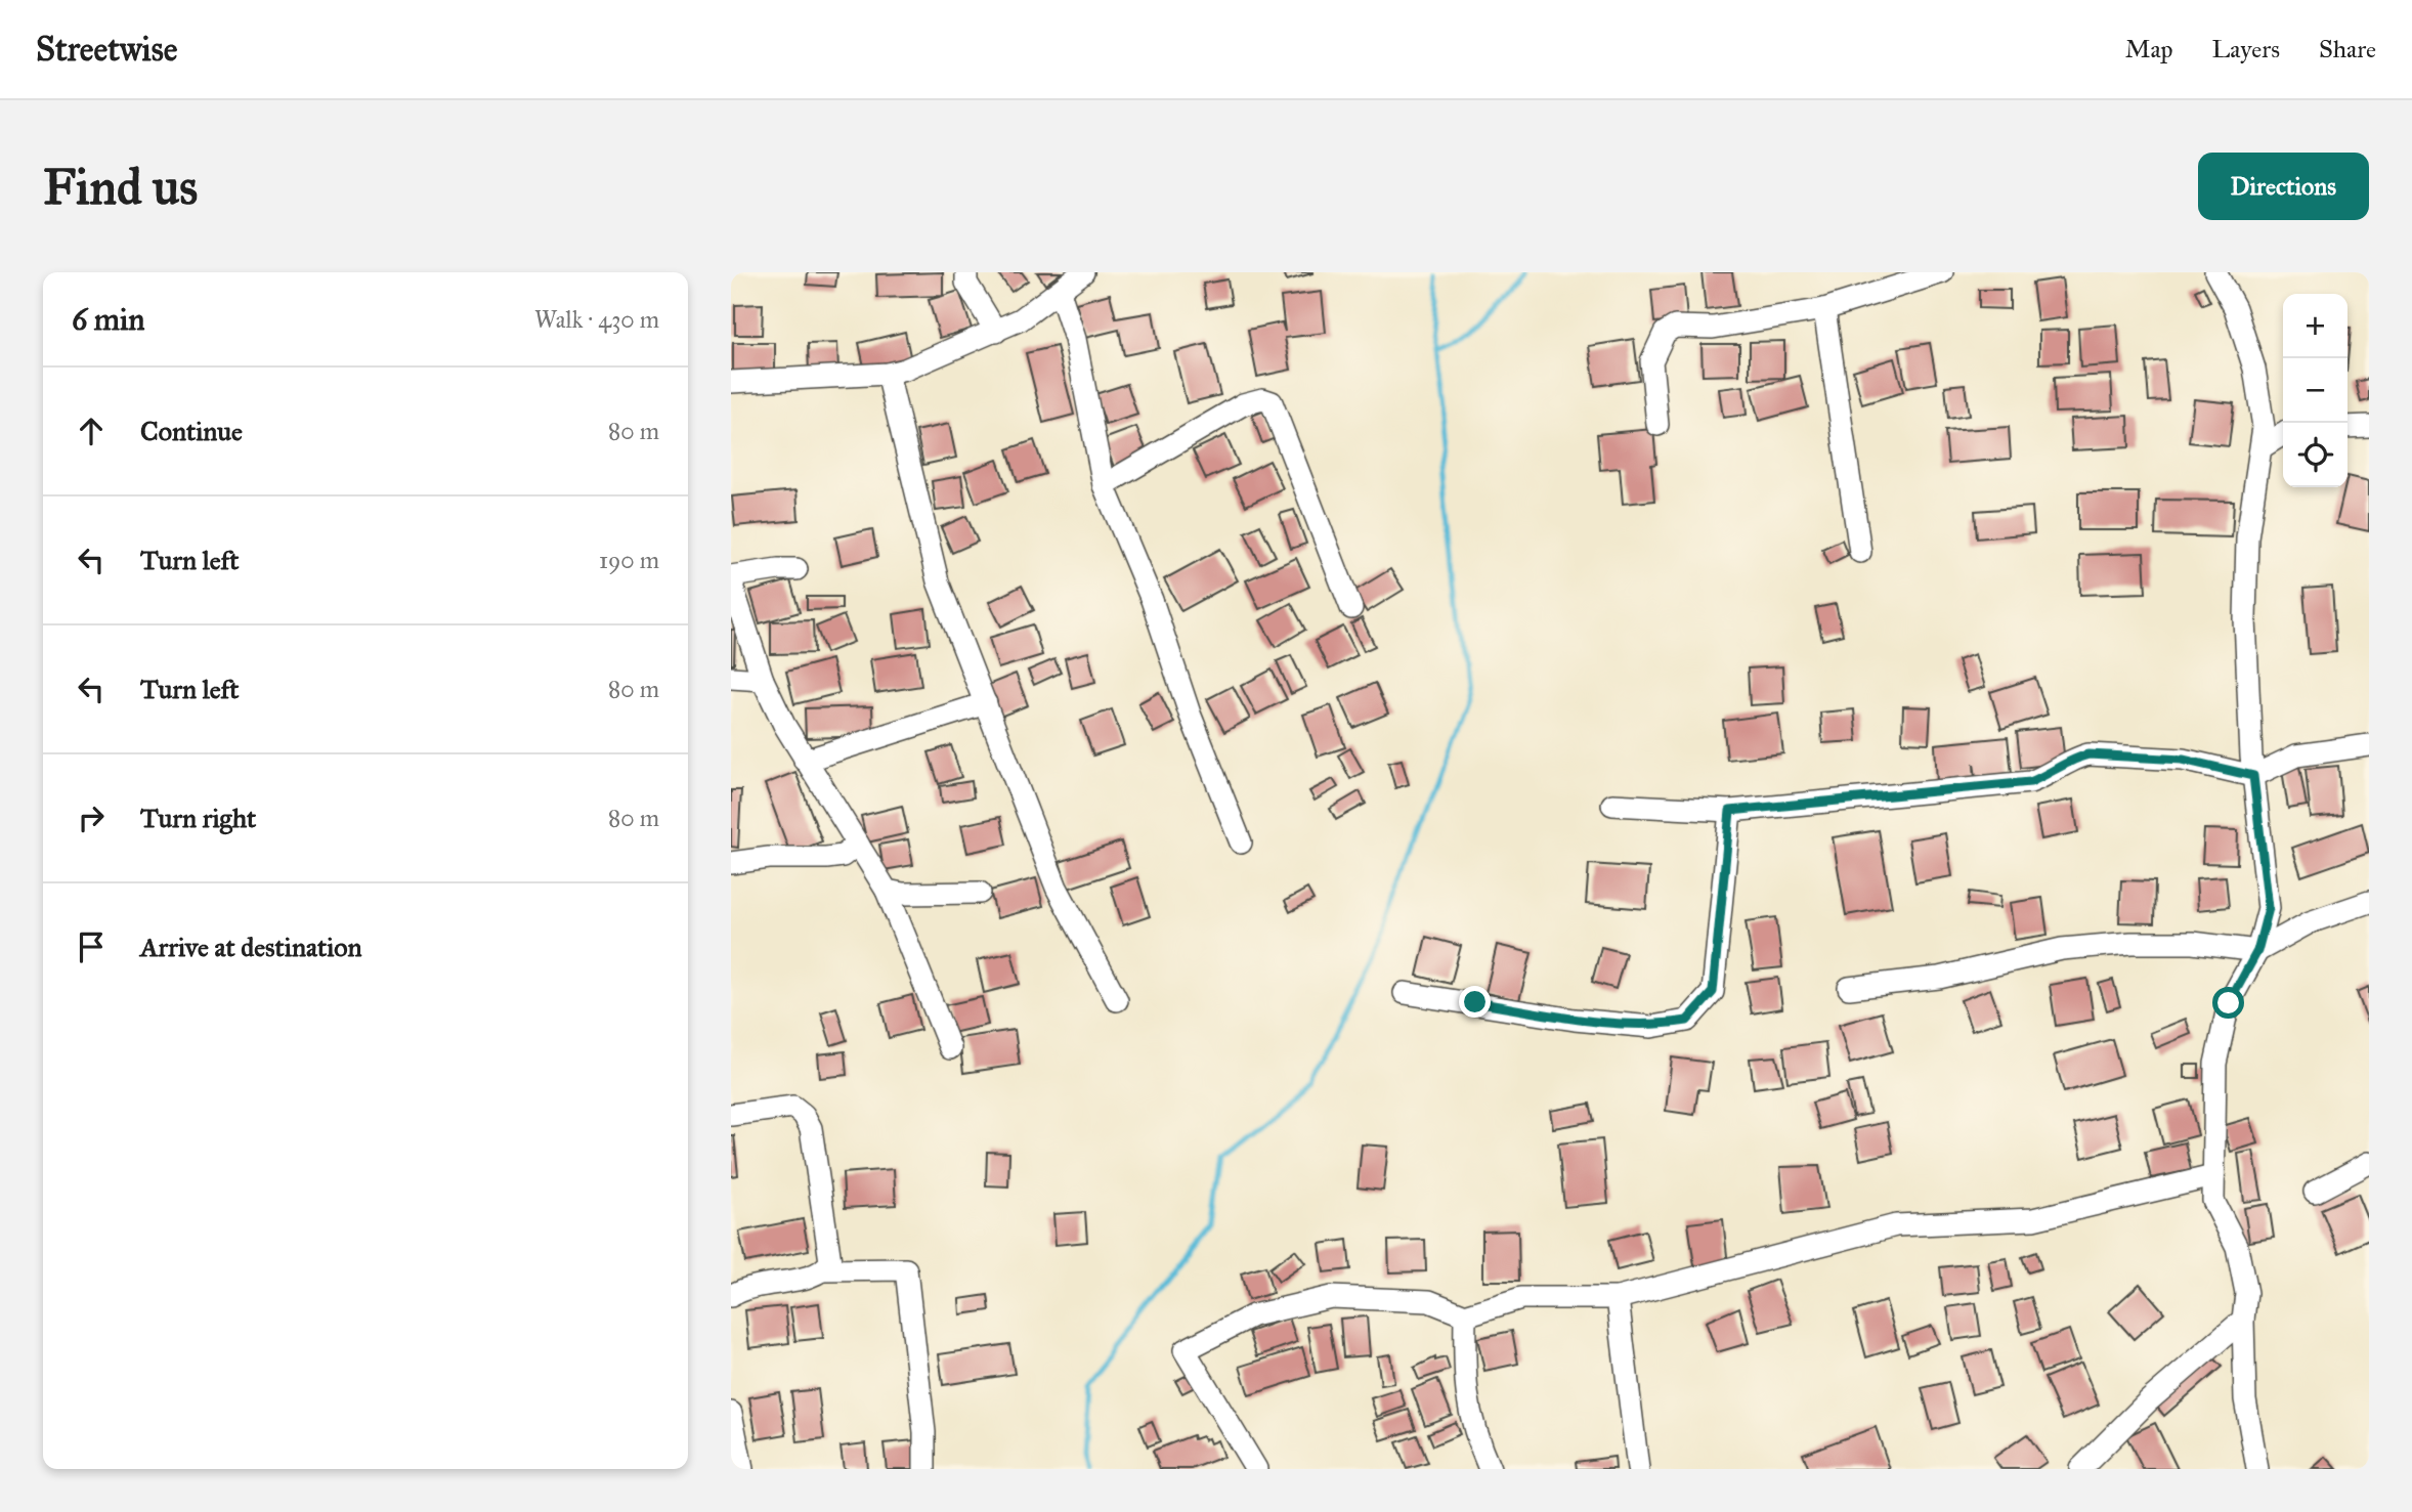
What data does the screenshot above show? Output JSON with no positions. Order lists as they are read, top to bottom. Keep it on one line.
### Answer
{"page":{"header":"Streetwise","nav":["Map","Layers","Share"],"buttons":"Directions","title":"Find us","heading":["6 min","Walk · 430 m"],"map_buttons":["+","−"],"list":[["Continue","80 m"],["Turn left","190 m"],["Turn left","80 m"],["Turn right","80 m"],"Arrive at destination"]}}
